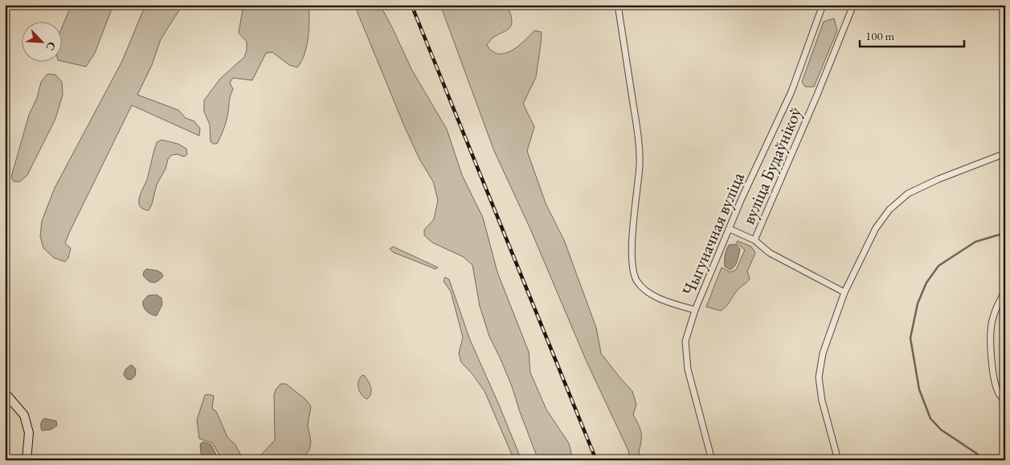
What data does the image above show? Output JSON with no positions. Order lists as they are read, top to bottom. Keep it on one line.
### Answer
{"streets":{"street":["вуліца Будаўнікоў","Чыгуначная вуліца"]},"scale_bar":"100 m","north":"bottom right"}
